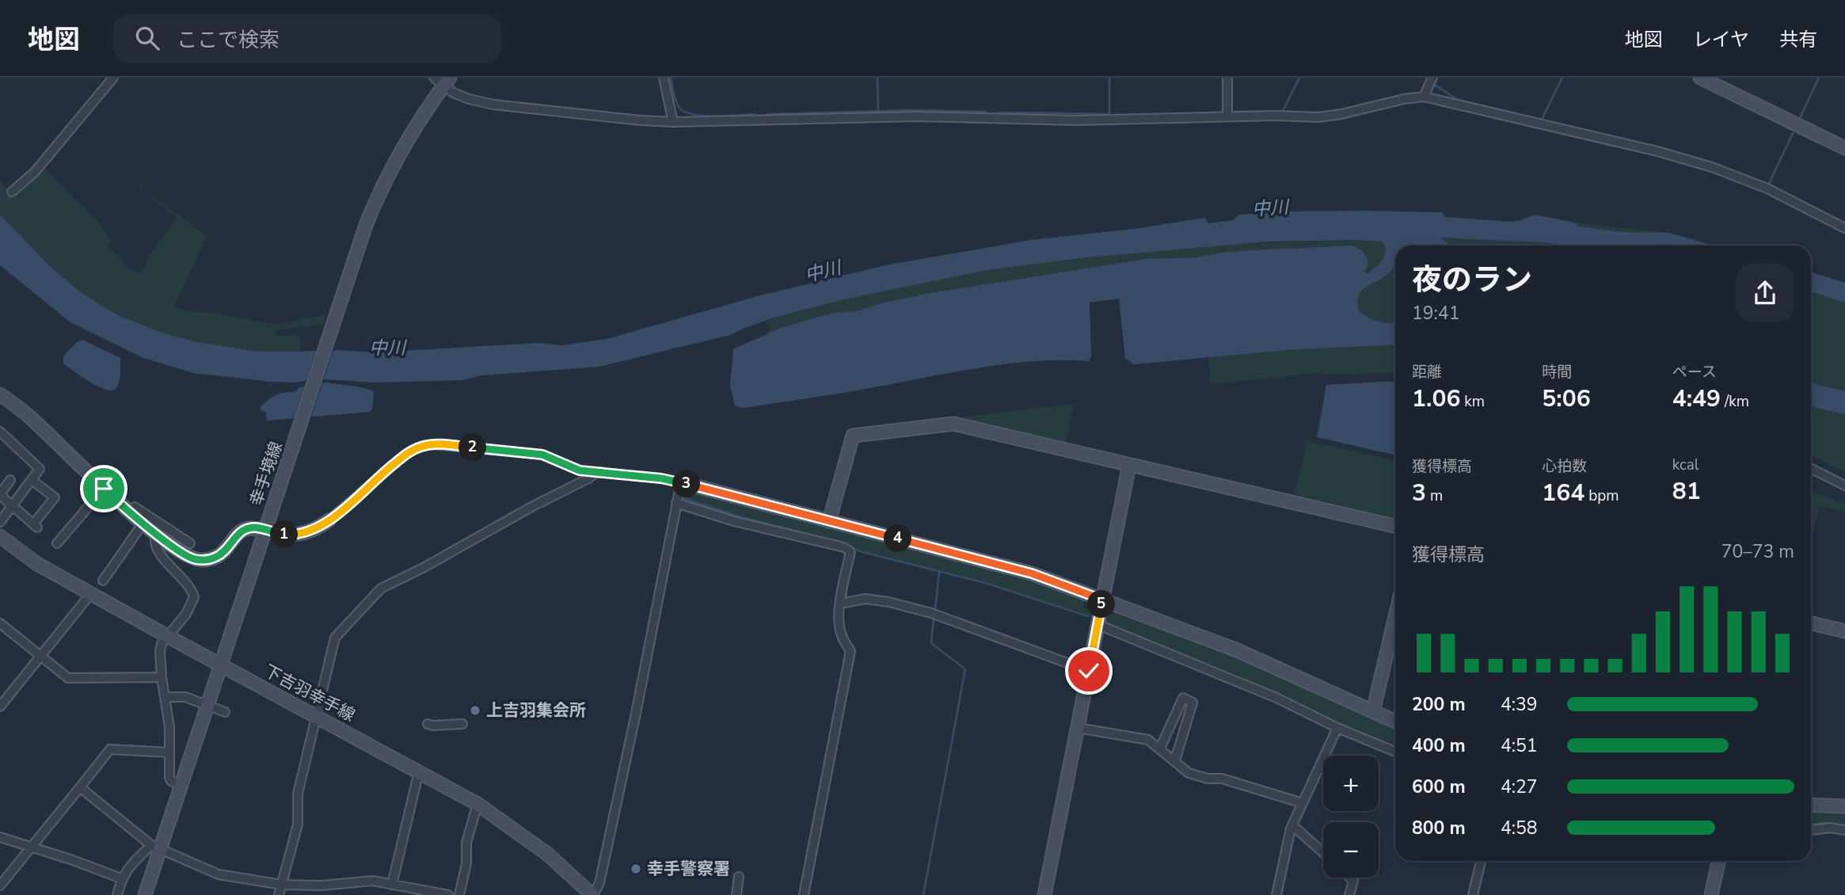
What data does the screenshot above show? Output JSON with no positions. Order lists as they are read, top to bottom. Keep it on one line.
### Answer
{"streets":{"street":["幸手境線","下吉羽幸手線"]},"crossings":[["幸手境線","下吉羽幸手線"]],"water":["中川"],"places":["上吉羽集会所","幸手警察署"],"page":{"header":"地図","search":"ここで検索","nav":["地図","レイヤ","共有"],"heading":["夜のラン","19:41"],"stats":[["距離","1.06 km"],["時間","5:06"],["ペース","4:49 /km"],["獲得標高","3 m"],["心拍数","164 bpm"],["kcal","81"]],"pins":["2","3","1","4","5"],"chart":["獲得標高","70–73 m"],"list":[{"name":"200 m","note":"4:39"},{"name":"400 m","note":"4:51"},{"name":"600 m","note":"4:27"},{"name":"800 m","note":"4:58"}],"map_buttons":["+","−"]}}
